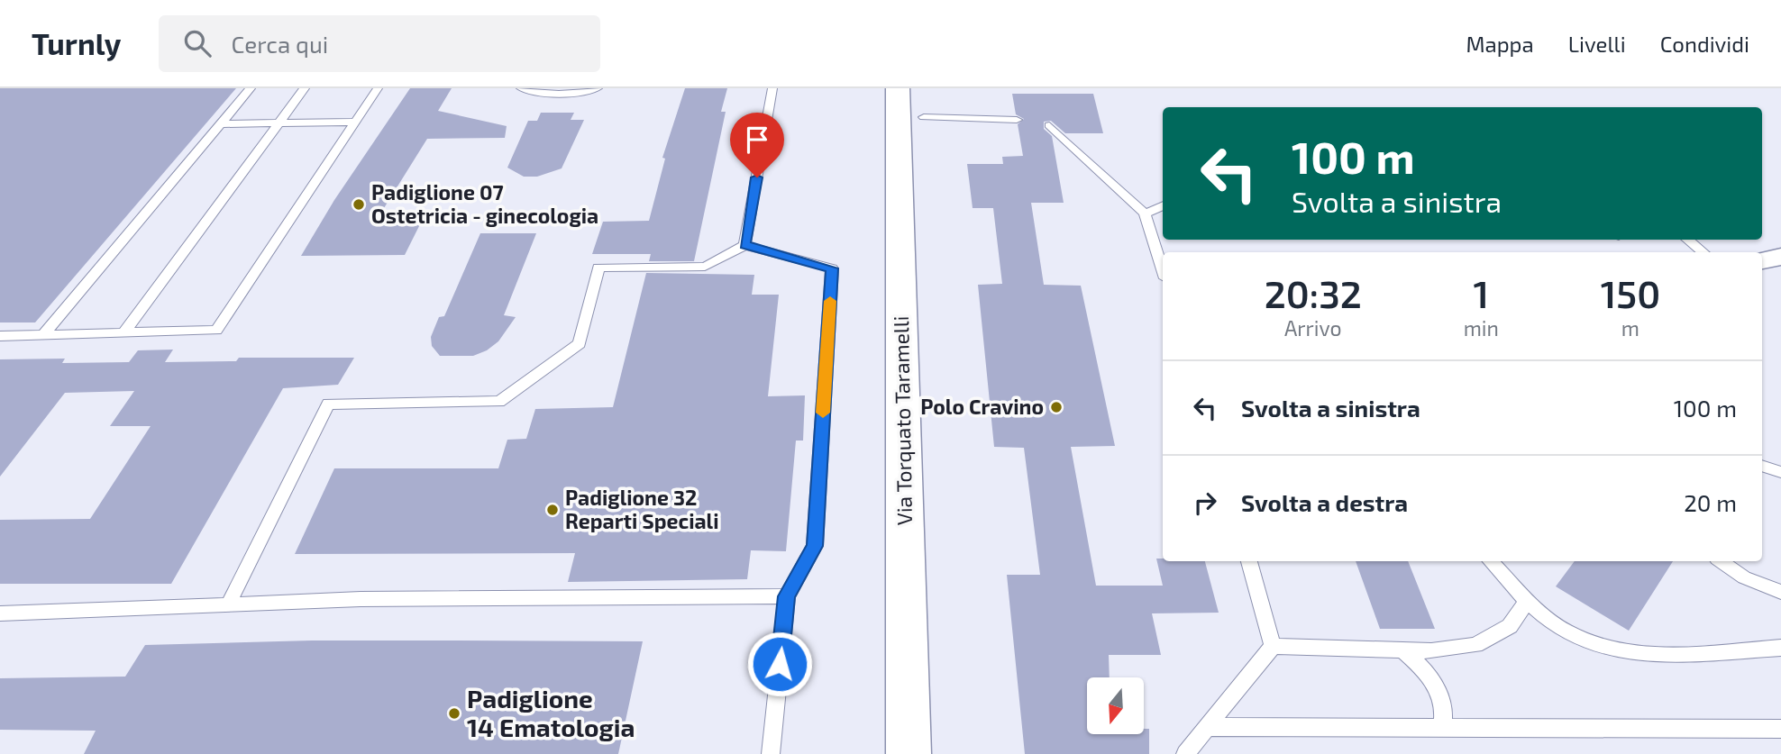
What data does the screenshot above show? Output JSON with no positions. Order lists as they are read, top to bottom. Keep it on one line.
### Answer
{"streets":{"main road":["Via Torquato Taramelli"]},"places":["Padiglione 07 Ostetricia - ginecologia","Polo Cravino","Padiglione 32 Reparti Speciali","Padiglione 14 Ematologia"],"north":"bottom","page":{"header":"Turnly","search":"Cerca qui","nav":["Mappa","Livelli","Condividi"],"turn":["100 m","Svolta a sinistra"],"eta":["20:32","Arrivo","1","min","150","m"],"list":[{"name":"Svolta a sinistra","value":"100 m"},{"name":"Svolta a destra","value":"20 m"}]}}
